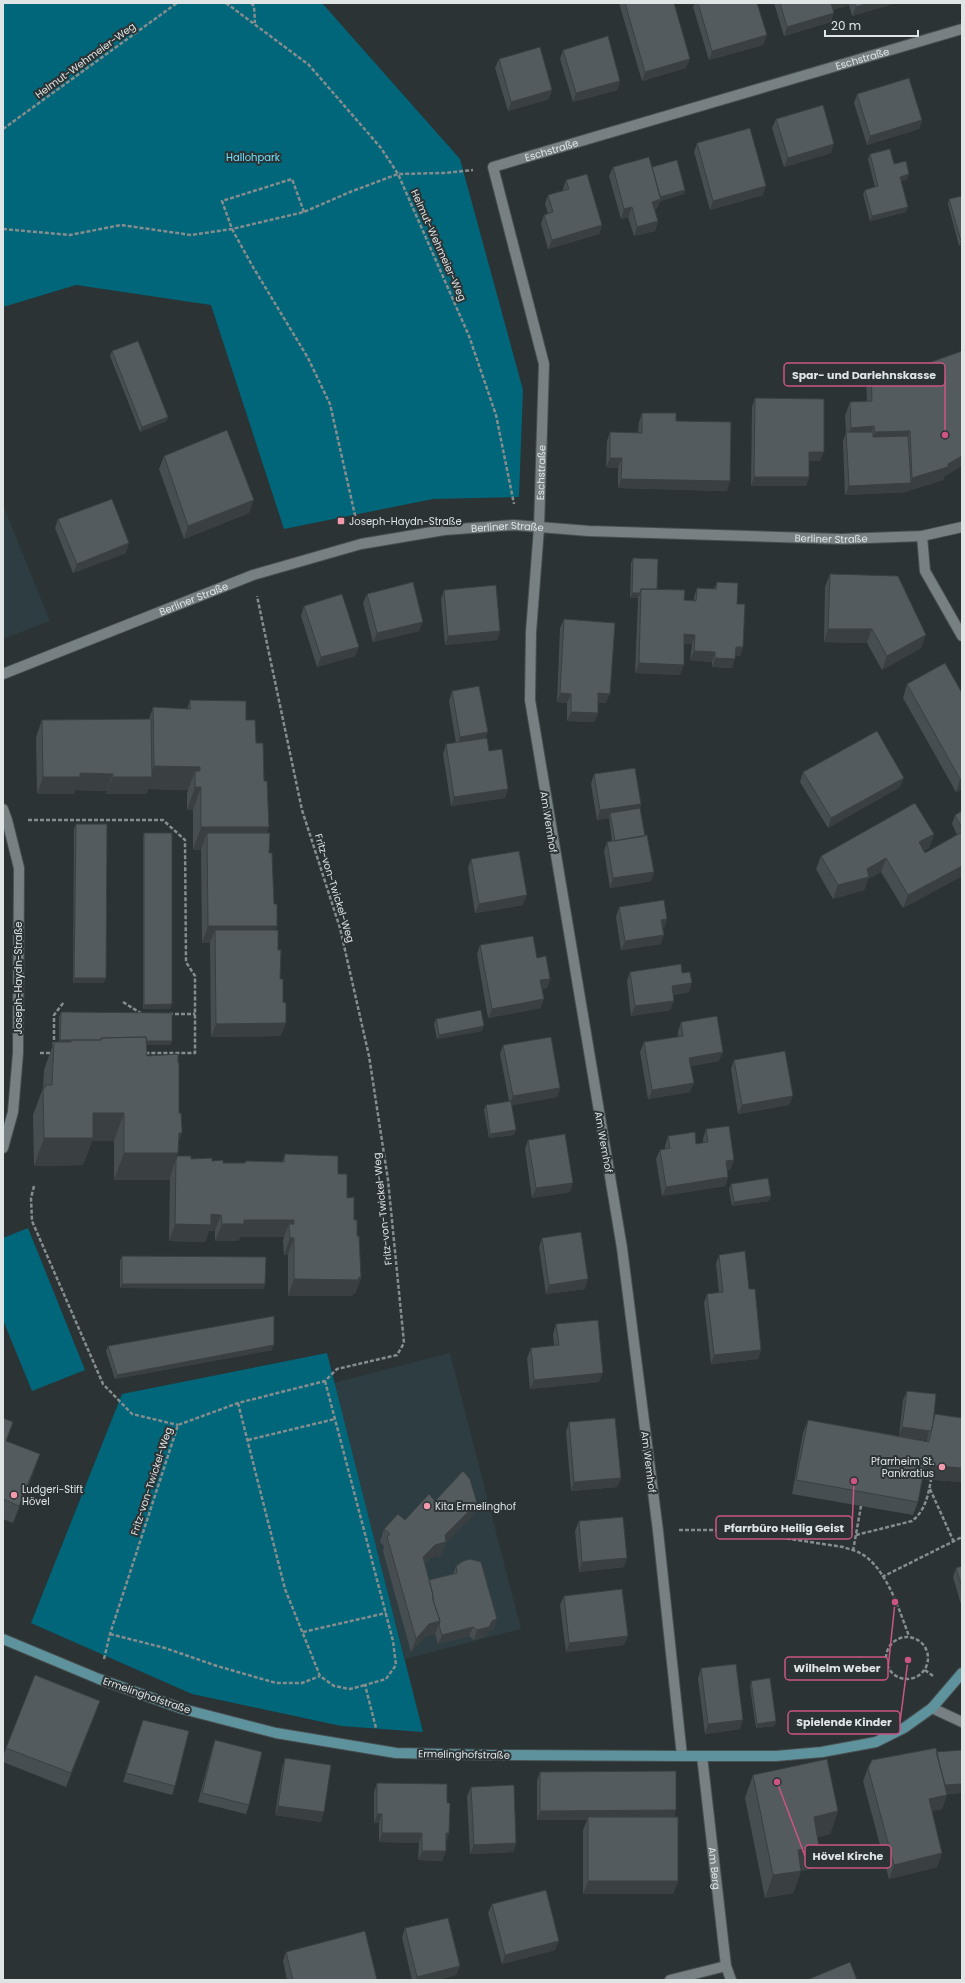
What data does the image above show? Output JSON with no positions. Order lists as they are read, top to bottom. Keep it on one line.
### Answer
{"streets":{"street":["Eschstraße","Berliner Straße","Am Wemhof","Joseph-Haydn-Straße","Ermelinghofstraße","Am Berg"],"path":["Helmut-Wehmeier-Weg","Fritz-von-Twickel-Weg"]},"crossings":[["Eschstraße","Berliner Straße"],["Eschstraße","Am Wemhof"],["Helmut-Wehmeier-Weg","Berliner Straße"],["Berliner Straße","Am Wemhof"],["Berliner Straße","Fritz-von-Twickel-Weg"],["Am Wemhof","Ermelinghofstraße"],["Fritz-von-Twickel-Weg","Ermelinghofstraße"],["Ermelinghofstraße","Am Berg"]],"parks":["Hallohpark"],"places":{"other":["Spar- und Darlehnskasse","Pfarrheim St. Pankratius","Pfarrbüro Heilig Geist","Ludgeri-Stift Hövel","Kita Ermelinghof","Wilhelm Weber","Spielende Kinder","Hövel Kirche"],"transit":["Joseph-Haydn-Straße"]},"scale_bar":"20 m"}
